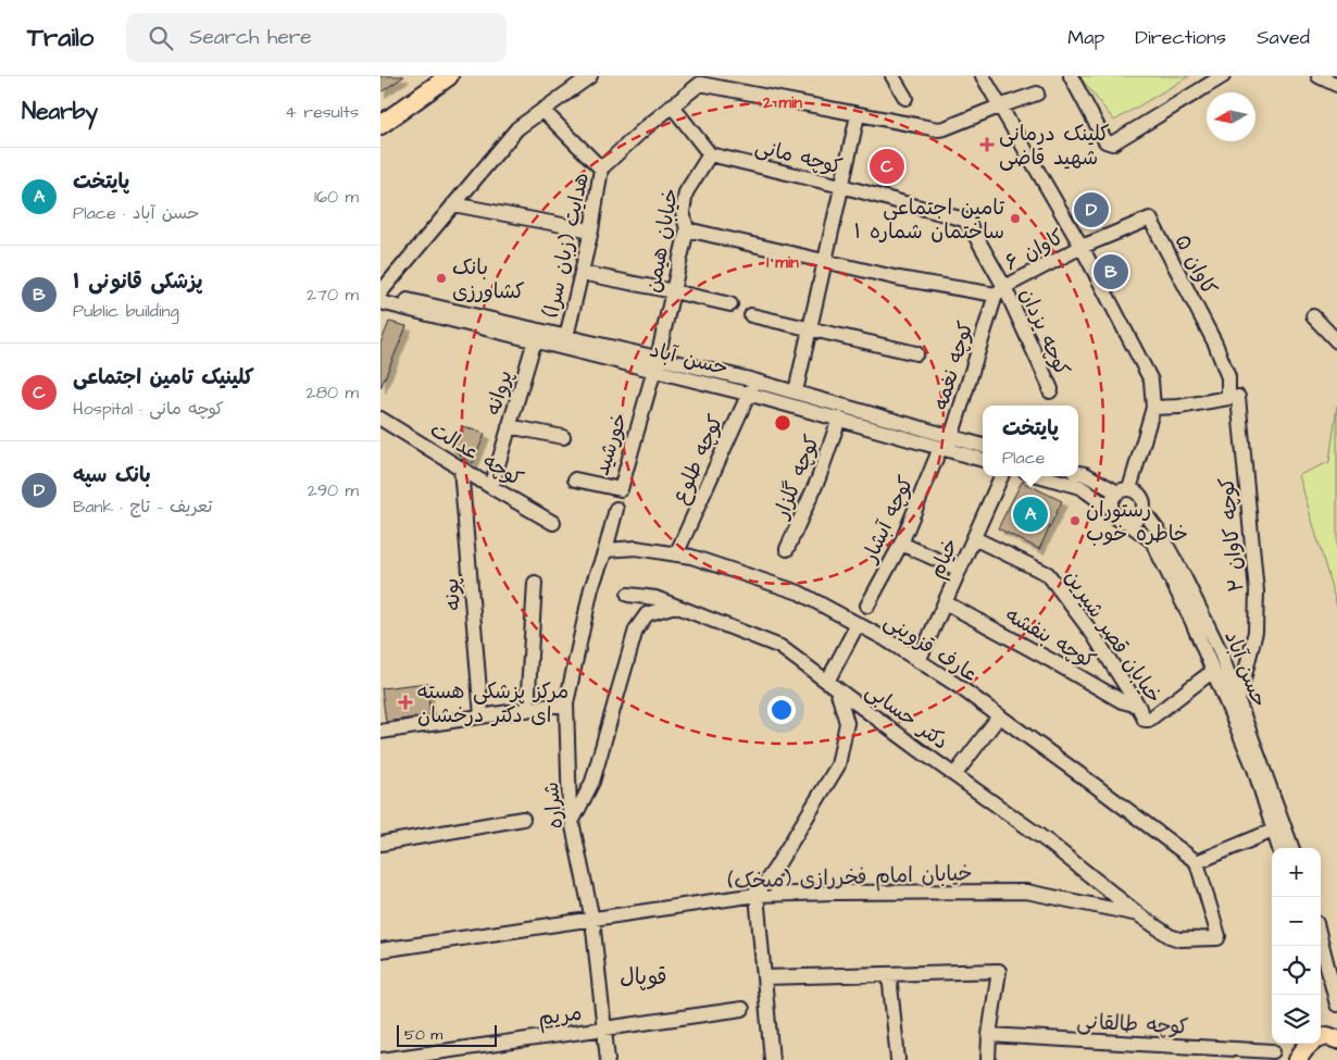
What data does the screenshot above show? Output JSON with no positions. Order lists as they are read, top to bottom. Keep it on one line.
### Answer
{"streets":{"street":["کوچه مانی","خیابان هیمن","هدایت (زبان سرا)","کاوان ۶","کاوان ۵","کوچه یزدان","حسن آباد","کوچه نغمه","پروانه","خورشید","کوچه عدالت","کوچه طلوع","کوچه گلزار","کوچه آبشار","کوچه کاوان ۲","خیام","پونه","خیابان قصر شیرین","کوچه بنفشه","عارف قزوینی","دکتر حسابی","شراره","خیابان امام فخررازی (میخک)","مریم","کوچه طالقانی"]},"crossings":[["کوچه مانی","خیابان هیمن"],["کوچه مانی","کوچه یزدان"],["خیابان هیمن","حسن آباد"],["خیابان هیمن","خورشید"],["هدایت (زبان سرا)","حسن آباد"],["کاوان ۶","کاوان ۵"],["کاوان ۶","کوچه یزدان"],["کاوان ۶","کوچه نغمه"],["کاوان ۵","کوچه کاوان ۲"],["کوچه یزدان","کوچه نغمه"],["حسن آباد","کوچه نغمه"],["حسن آباد","پروانه"],["حسن آباد","خورشید"],["حسن آباد","کوچه طلوع"],["حسن آباد","کوچه گلزار"],["حسن آباد","کوچه آبشار"],["حسن آباد","کوچه کاوان ۲"],["حسن آباد","خیابان قصر شیرین"],["کوچه نغمه","کوچه آبشار"],["پروانه","کوچه عدالت"],["کوچه عدالت","پونه"],["کوچه طلوع","عارف قزوینی"],["خیام","خیابان قصر شیرین"],["خیام","کوچه بنفشه"],["خیام","عارف قزوینی"],["خیابان قصر شیرین","کوچه بنفشه"],["عارف قزوینی","شراره"],["عارف قزوینی","خیابان امام فخررازی (میخک)"],["دکتر حسابی","خیابان امام فخررازی (میخک)"],["شراره","خیابان امام فخررازی (میخک)"],["شراره","مریم"]],"districts":["قوپال"],"places":{"health":["کلینک درمانی شهید قاضی","مرکز پزشکی هسته ای دکتر درخشان"],"other":["تامین اجتماعی ساختمان شماره ۱","بانک کشاورزی","رستوران خاطره خوب"]},"scale_bar":"50 m","north":"left","page":{"header":"Trailo","search":"Search here","nav":["Map","Directions","Saved"],"heading":["Nearby","4 results"],"list":[{"mark":"A","name":"پایتخت","note":"Place · حسن آباد","value":"160 m"},{"mark":"B","name":"پزشکی قانونی ۱","note":"Public building","value":"270 m"},{"mark":"C","name":"کلینیک تامین اجتماعی","note":"Hospital · کوچه مانی","value":"280 m"},{"mark":"D","name":"بانک سپه","note":"Bank · تعریف - تاج","value":"290 m"}],"pins":["C","D","B","A"],"popup":["پایتخت","Place"],"map_buttons":["+","−"],"scale":"50 m"},"rings":["2 min","1 min"]}
